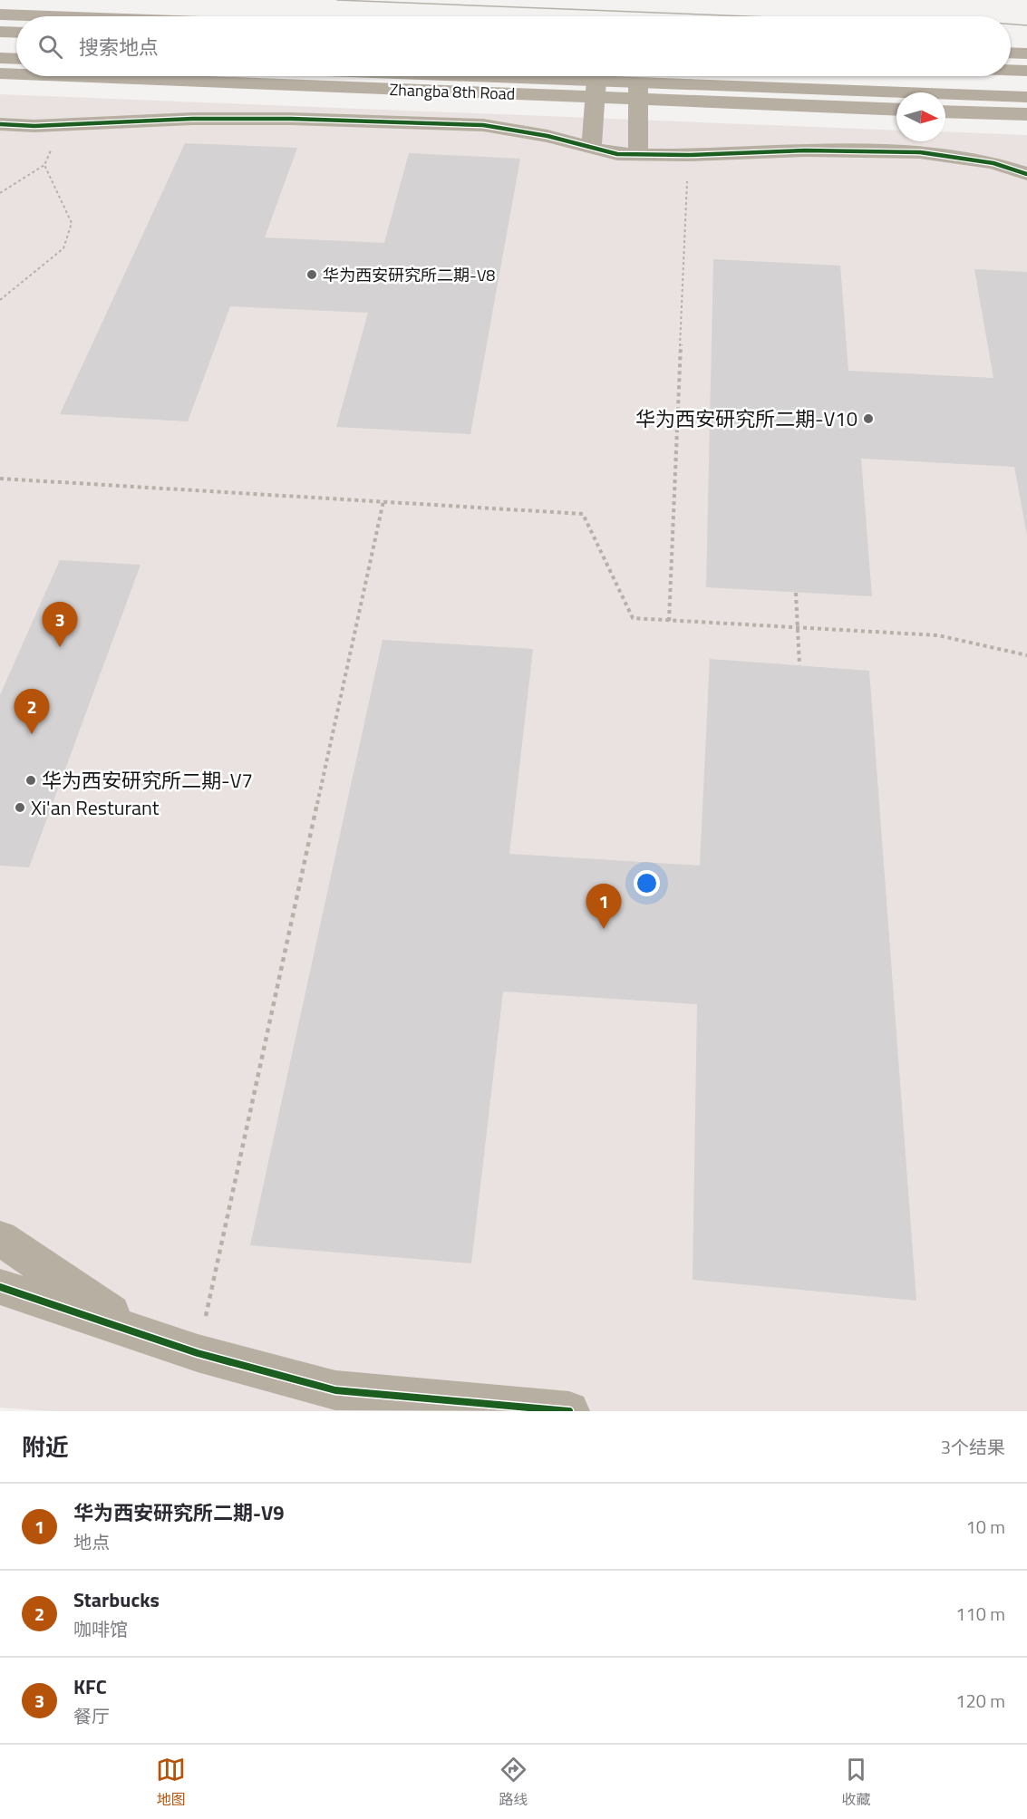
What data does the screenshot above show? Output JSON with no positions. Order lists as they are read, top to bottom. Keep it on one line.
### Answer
{"streets":{"main road":["Zhangba 8th Road"]},"places":["华为西安研究所二期-V8","华为西安研究所二期-V10","华为西安研究所二期-V7","Xi'an Resturant"],"north":"right","page":{"search":"搜索地点","pins":["3","2","1"],"heading":["附近","3个结果"],"list":[{"mark":"1","name":"华为西安研究所二期-V9","note":"地点","value":"10 m"},{"mark":"2","name":"Starbucks","note":"咖啡馆","value":"110 m"},{"mark":"3","name":"KFC","note":"餐厅","value":"120 m"}],"nav":["地图","路线","收藏"]}}
